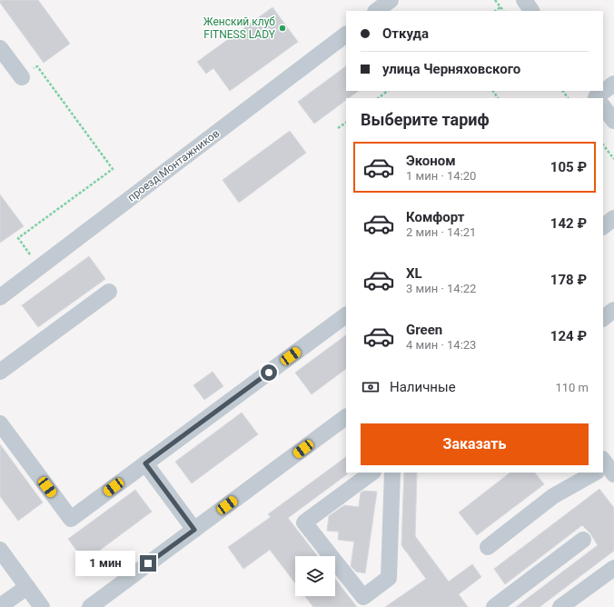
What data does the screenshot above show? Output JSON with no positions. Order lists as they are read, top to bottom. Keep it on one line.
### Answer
{"streets":{"street":["проезд Монтажников"]},"places":["Женский клуб FITNESS LADY"],"page":{"banner":["Откуда","улица Черняховского"],"heading":"Выберите тариф","list":[{"name":"Эконом","note":"1 мин · 14:20","value":"105 ₽"},{"name":"Комфорт","note":"2 мин · 14:21","value":"142 ₽"},{"name":"XL","note":"3 мин · 14:22","value":"178 ₽"},{"name":"Green","note":"4 мин · 14:23","value":"124 ₽"}],"pay":["Наличные","110 m"],"buttons":"Заказать","bubble":"1 мин"}}
